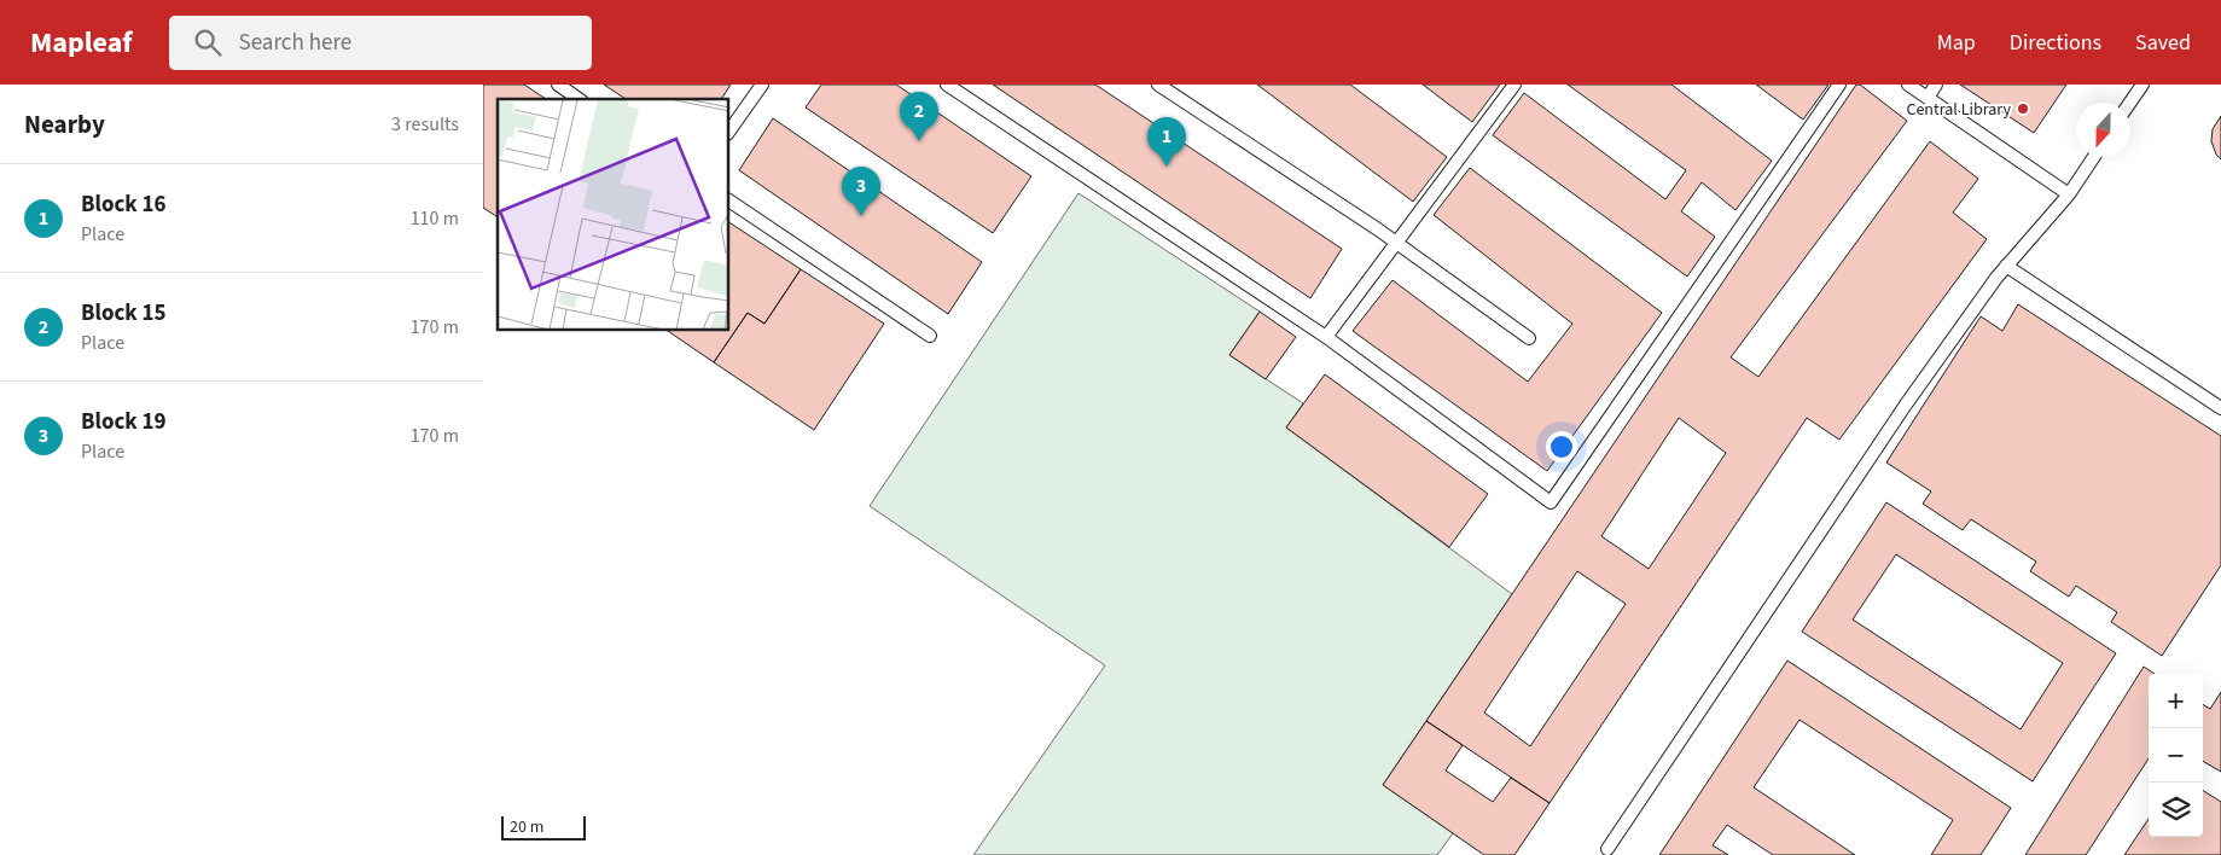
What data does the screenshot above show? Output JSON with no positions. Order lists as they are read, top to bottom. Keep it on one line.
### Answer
{"places":["Central Library"],"scale_bar":"20 m","north":"bottom","page":{"header":"Mapleaf","search":"Search here","nav":["Map","Directions","Saved"],"heading":["Nearby","3 results"],"pins":["2","1","3"],"list":[{"mark":"1","name":"Block 16","note":"Place","value":"110 m"},{"mark":"2","name":"Block 15","note":"Place","value":"170 m"},{"mark":"3","name":"Block 19","note":"Place","value":"170 m"}],"map_buttons":["+","−"],"scale":"20 m"}}
